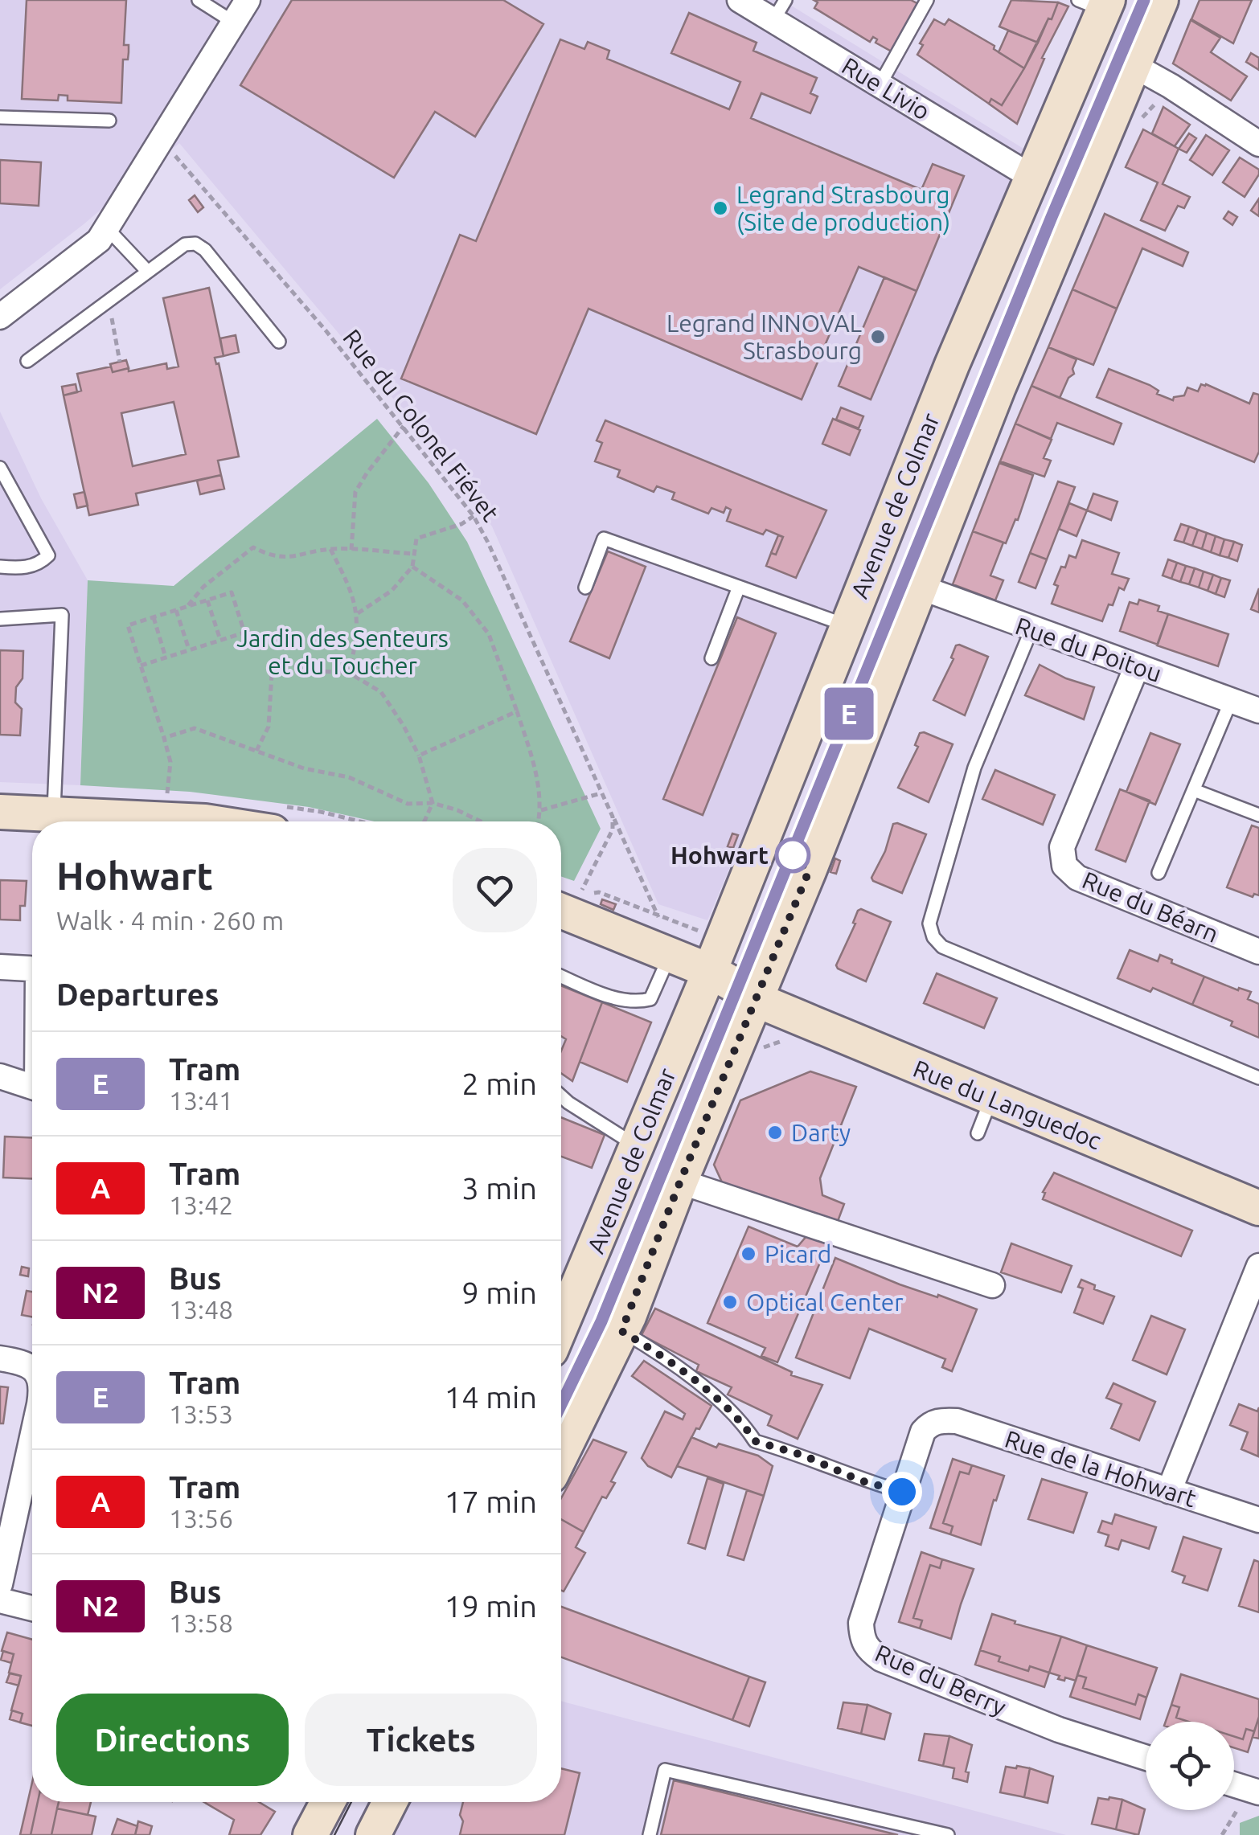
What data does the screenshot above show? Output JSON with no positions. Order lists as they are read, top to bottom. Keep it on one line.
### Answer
{"streets":{"main road":["Avenue de Colmar","Rue du Languedoc"],"street":["Rue Livio","Rue du Poitou","Rue du Béarn","Rue de la Hohwart","Rue du Berry"],"path":["Rue du Colonel Fiévet"]},"crossings":[["Rue Livio","Avenue de Colmar"],["Rue du Poitou","Rue du Béarn"],["Rue de la Hohwart","Rue du Berry"]],"parks":["Jardin des Senteurs et du Toucher"],"places":["Legrand Strasbourg (Site de production)","Legrand INNOVAL Strasbourg","Hohwart","Darty","Picard","Optical Center"],"lines":["tram line E"],"page":{"on_map":"E","heading":[["Hohwart","Walk · 4 min · 260 m"],"Departures"],"list":[{"mark":"E","name":"Tram","note":"13:41","value":"2 min"},{"mark":"A","name":"Tram","note":"13:42","value":"3 min"},{"mark":"N2","name":"Bus","note":"13:48","value":"9 min"},{"mark":"E","name":"Tram","note":"13:53","value":"14 min"},{"mark":"A","name":"Tram","note":"13:56","value":"17 min"},{"mark":"N2","name":"Bus","note":"13:58","value":"19 min"}],"buttons":["Directions","Tickets"]}}
